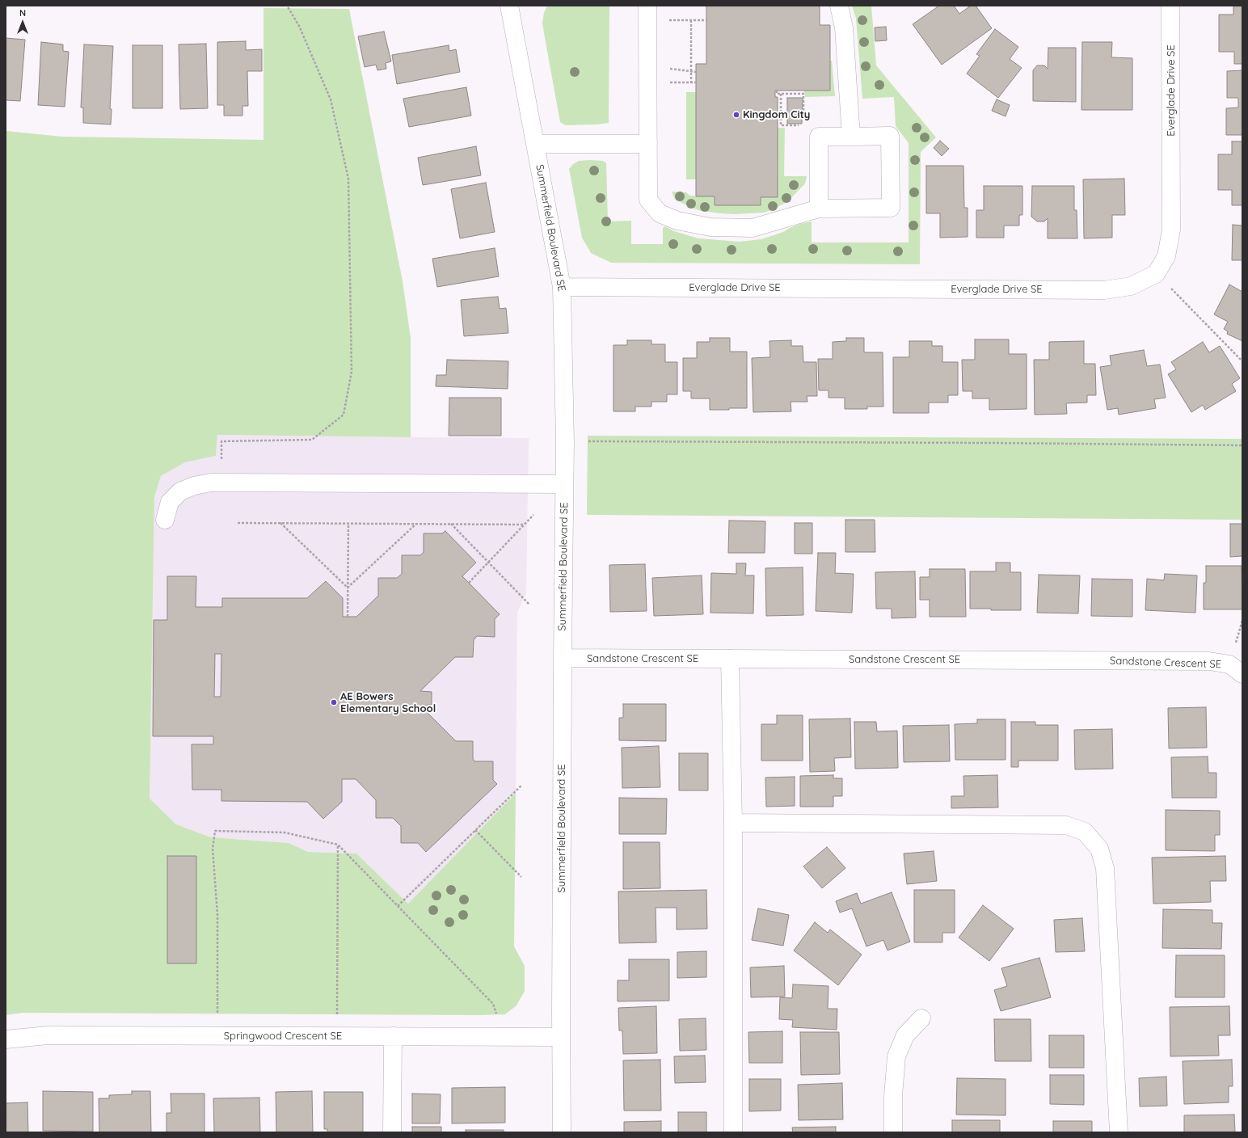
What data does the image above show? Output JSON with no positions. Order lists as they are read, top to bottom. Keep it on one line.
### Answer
{"streets":{"street":["Everglade Drive SE","Summerfield Boulevard SE","Sandstone Crescent SE","Springwood Crescent SE"]},"crossings":[["Everglade Drive SE","Summerfield Boulevard SE"],["Summerfield Boulevard SE","Sandstone Crescent SE"],["Summerfield Boulevard SE","Springwood Crescent SE"]],"places":["Kingdom City","AE Bowers Elementary School"],"north":"top"}
